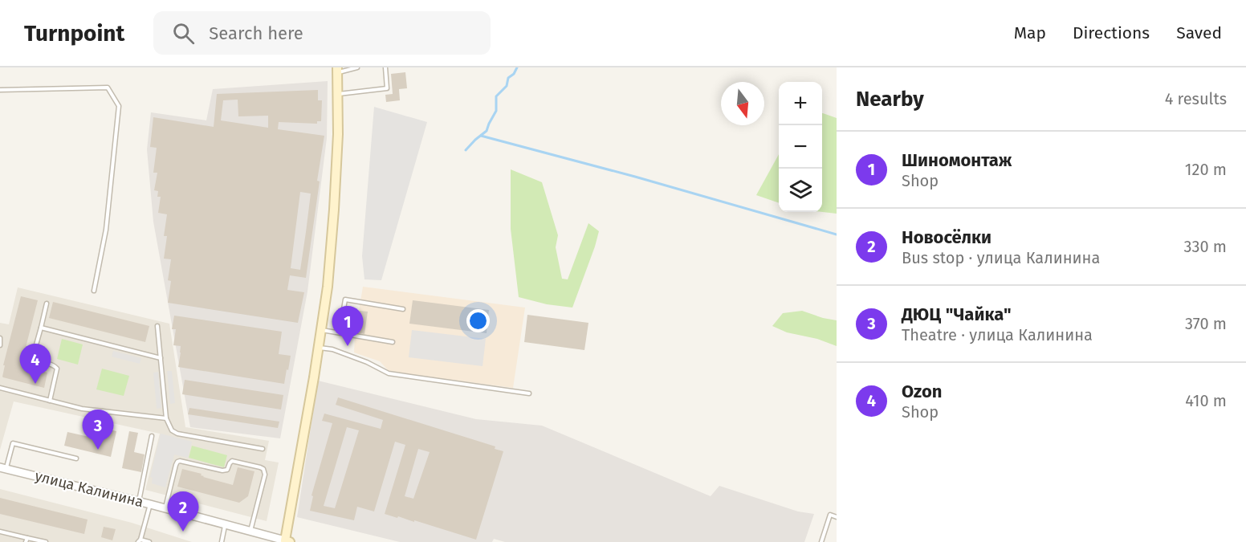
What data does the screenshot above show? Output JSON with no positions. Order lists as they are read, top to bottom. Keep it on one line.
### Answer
{"streets":{"street":["улица Калинина"]},"north":"bottom","page":{"header":"Turnpoint","search":"Search here","nav":["Map","Directions","Saved"],"heading":["Nearby","4 results"],"map_buttons":["+","−"],"list":[{"mark":"1","name":"Шиномонтаж","note":"Shop","value":"120 m"},{"mark":"2","name":"Новосёлки","note":"Bus stop · улица Калинина","value":"330 m"},{"mark":"3","name":"ДЮЦ \"Чайка\"","note":"Theatre · улица Калинина","value":"370 m"},{"mark":"4","name":"Ozon","note":"Shop","value":"410 m"}],"pins":["1","4","3","2"]}}
